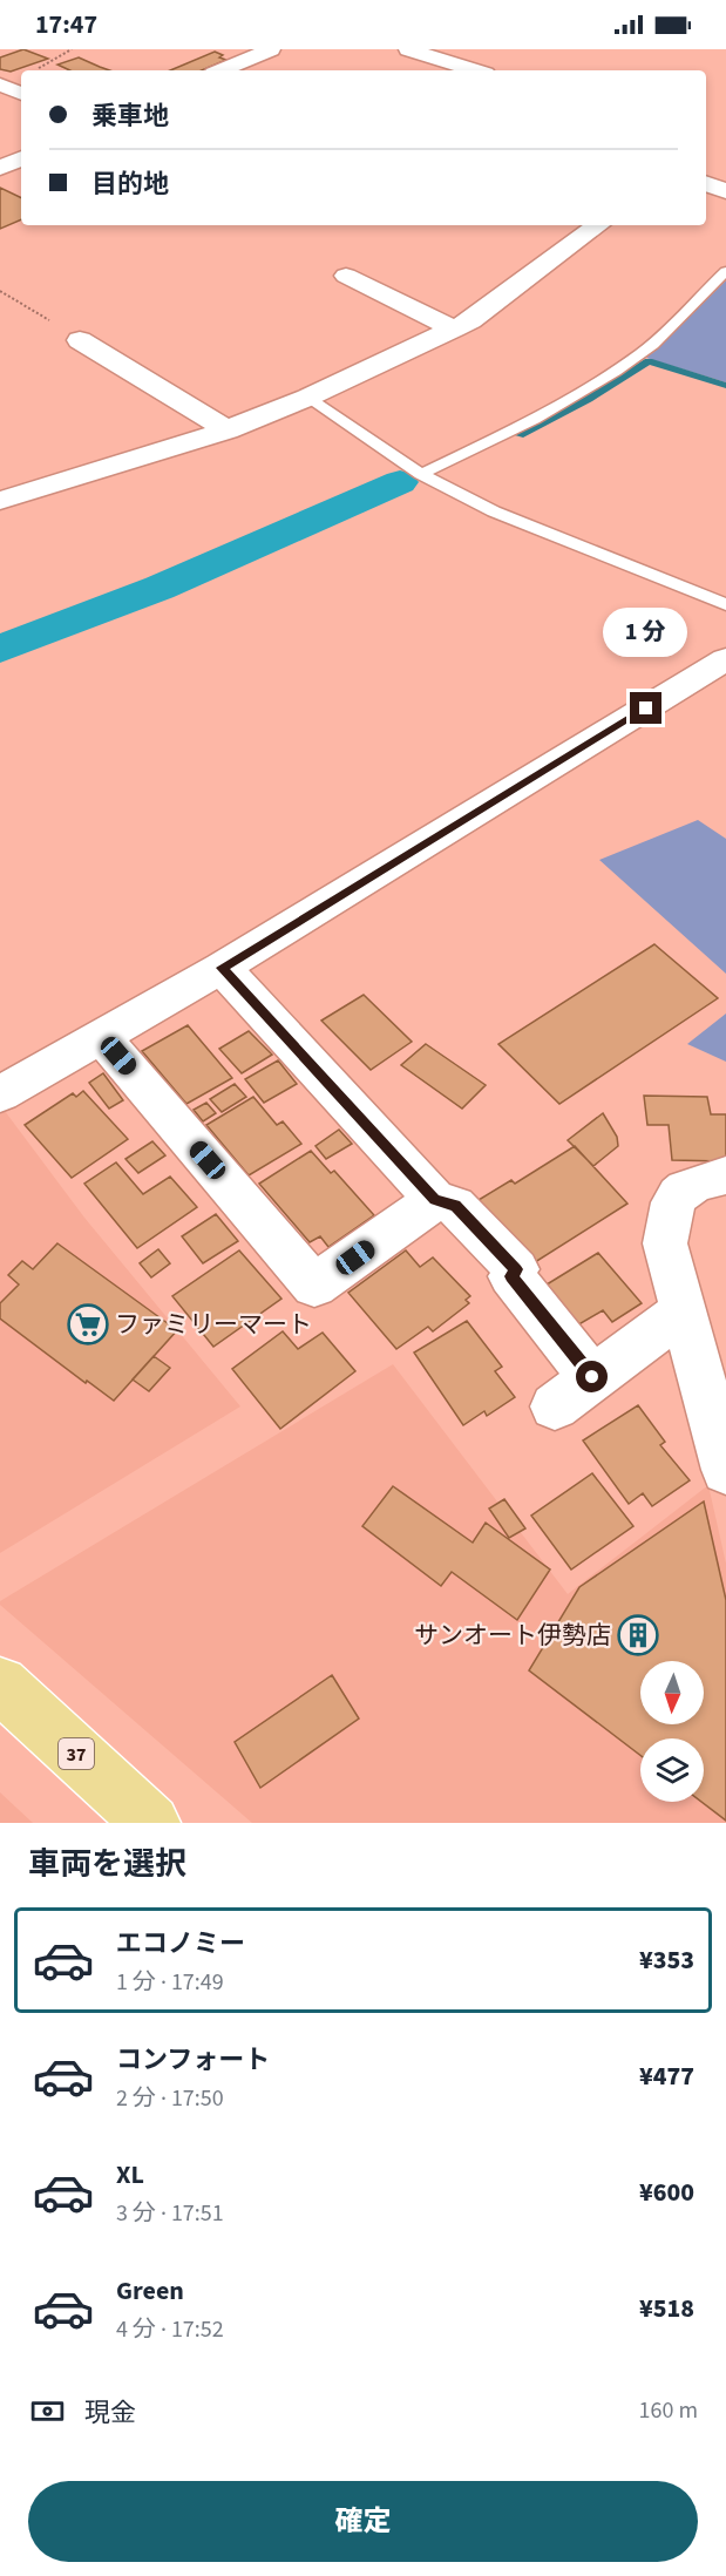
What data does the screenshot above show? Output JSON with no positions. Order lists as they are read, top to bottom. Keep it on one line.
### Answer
{"streets":{"main road":["37"]},"places":{"supermarket":["ファミリーマート"],"building":["サンオート伊勢店"]},"north":"bottom","page":{"status":"17:47","banner":["乗車地","目的地"],"bubble":"1 分","heading":"車両を選択","list":[{"name":"エコノミー","note":"1 分 · 17:49","value":"¥353"},{"name":"コンフォート","note":"2 分 · 17:50","value":"¥477"},{"name":"XL","note":"3 分 · 17:51","value":"¥600"},{"name":"Green","note":"4 分 · 17:52","value":"¥518"}],"pay":["現金","160 m"],"buttons":"確定"}}
